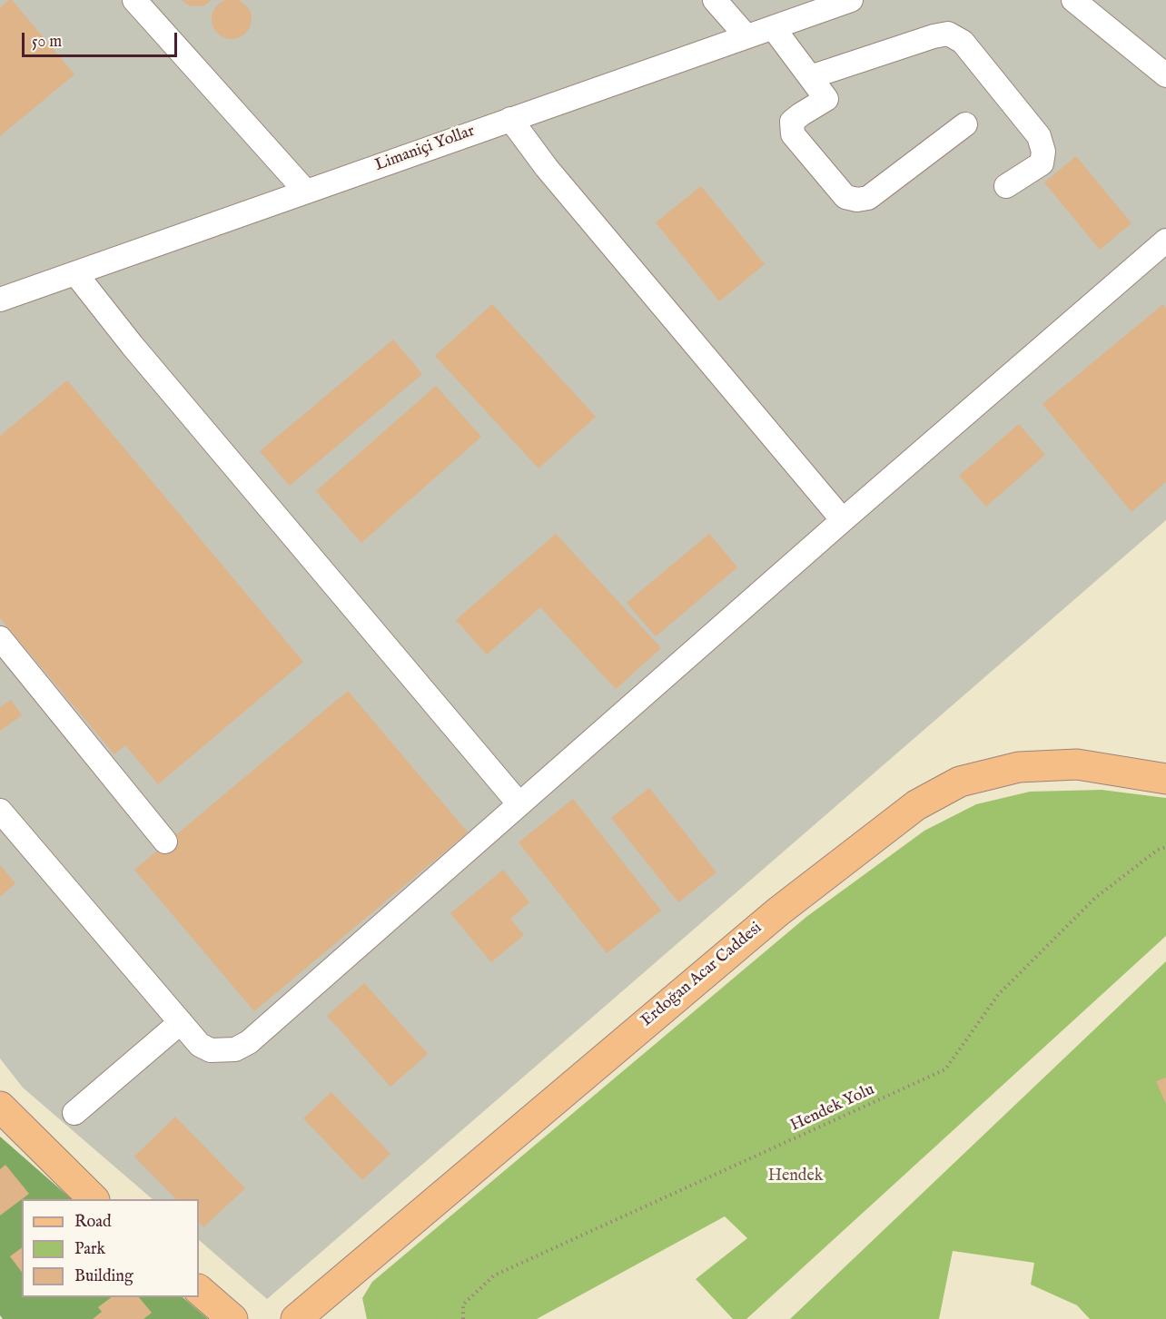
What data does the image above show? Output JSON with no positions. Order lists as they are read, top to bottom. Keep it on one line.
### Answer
{"streets":{"main road":["Erdoğan Acar Caddesi"],"street":["Limaniçi Yollar"],"path":["Hendek Yolu"]},"parks":["Hendek"],"legend":["Road","Park","Building"],"scale_bar":"50 m"}
